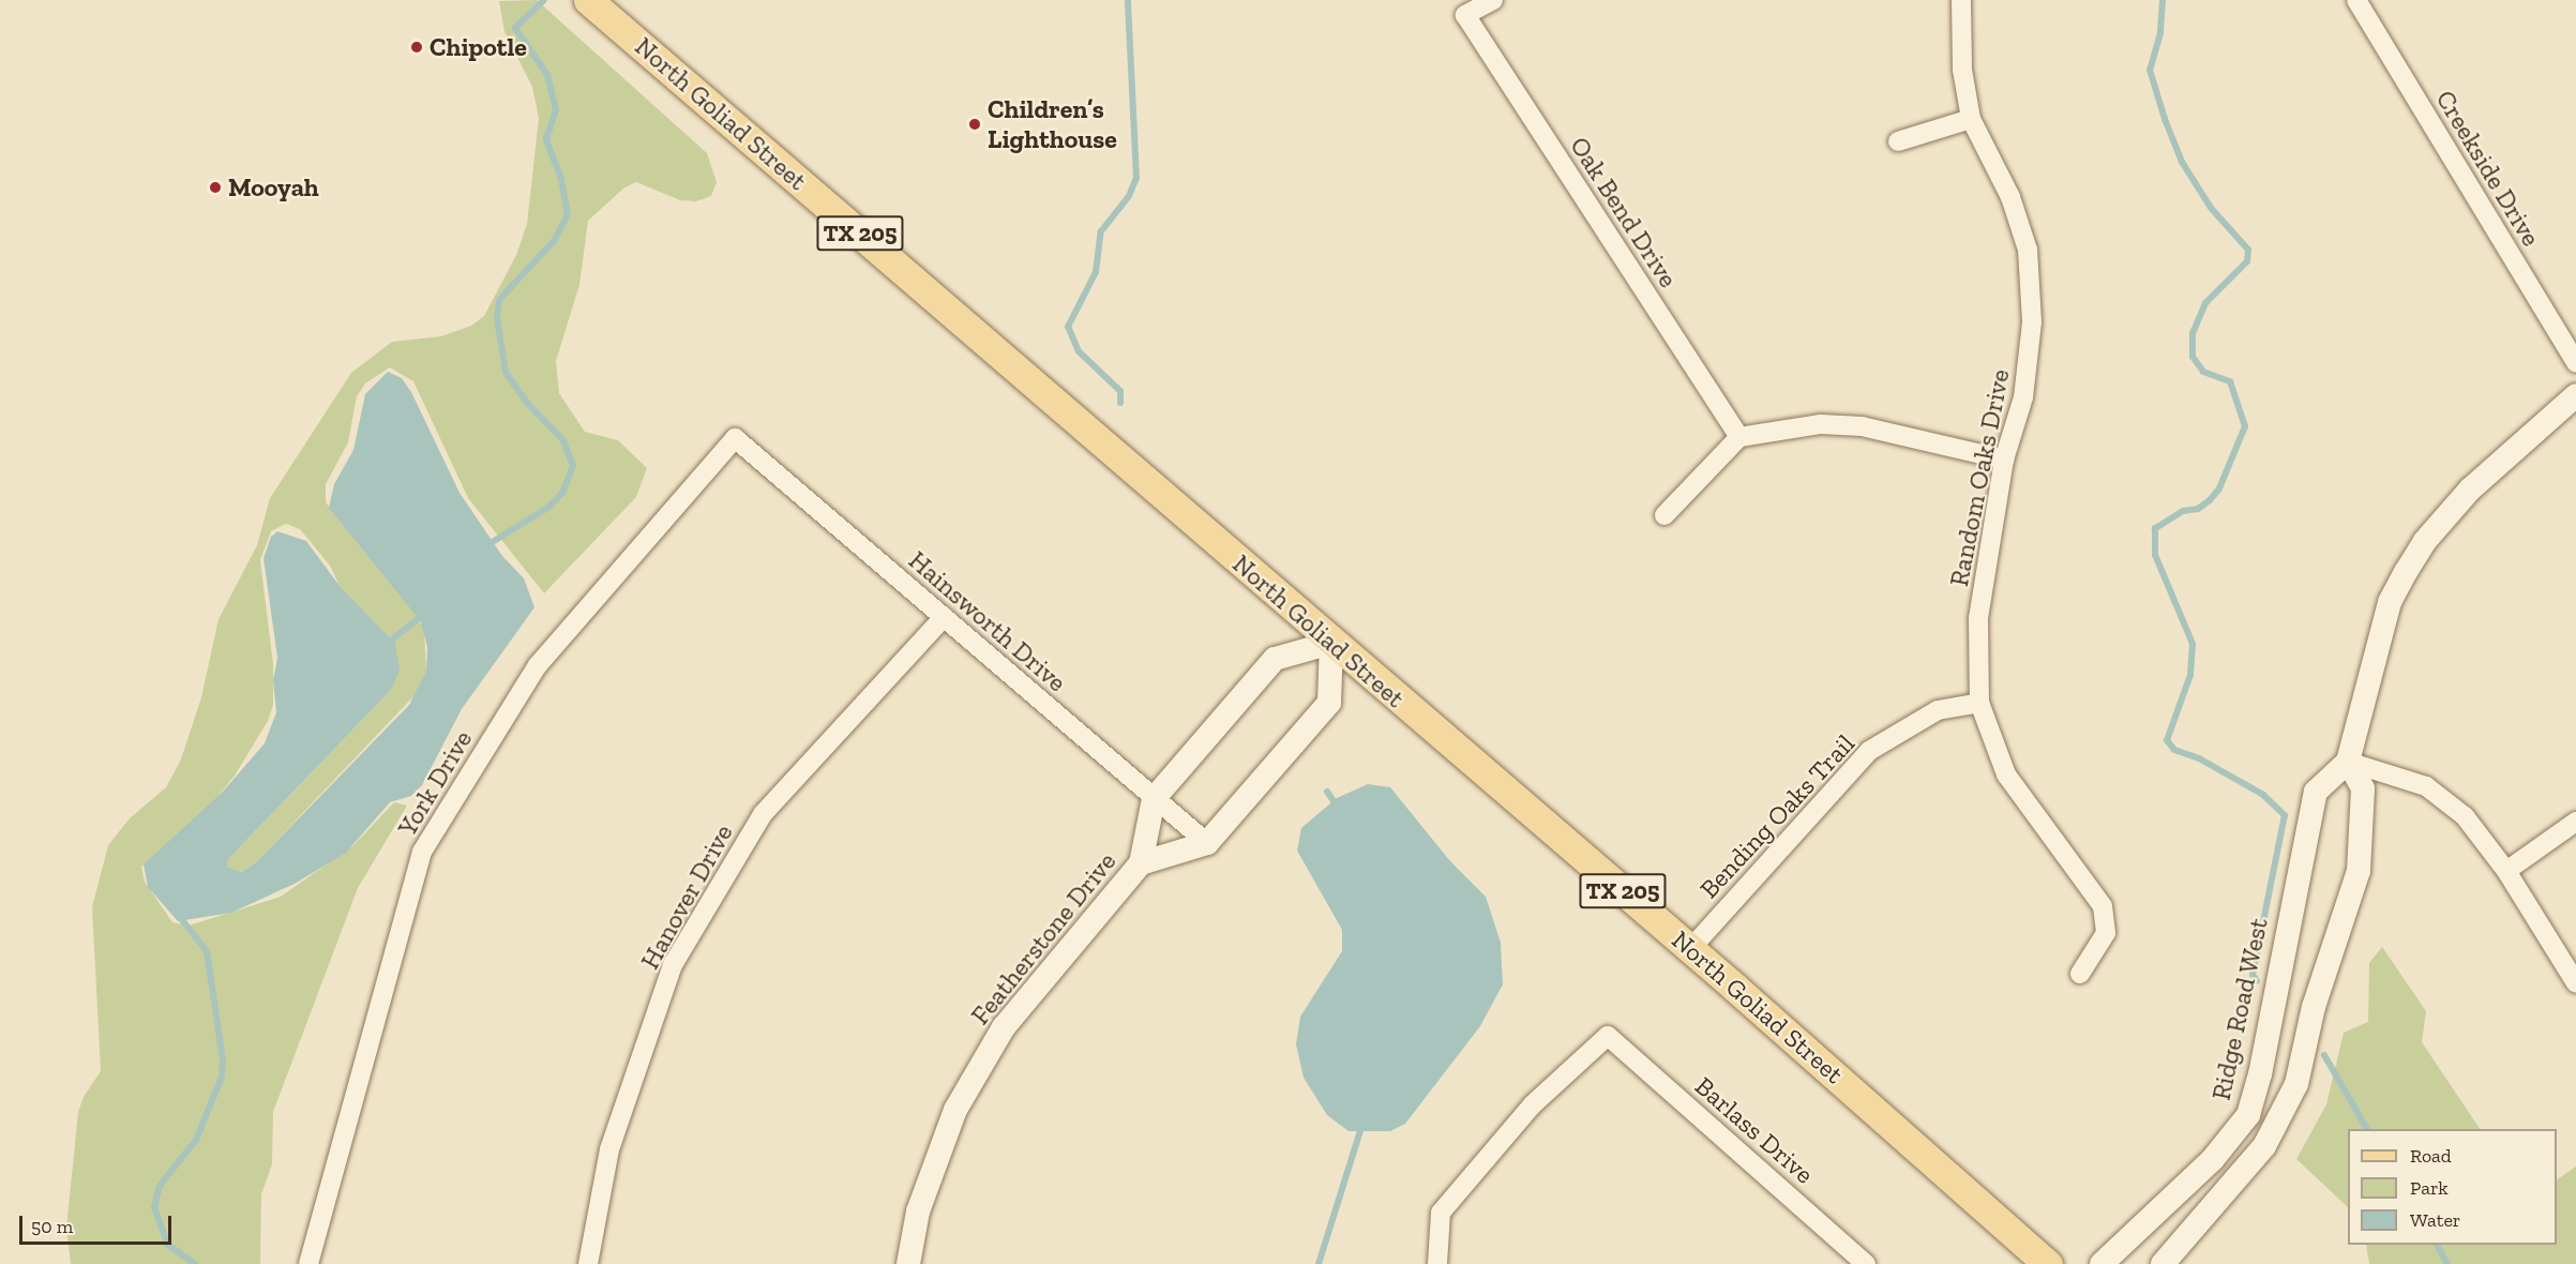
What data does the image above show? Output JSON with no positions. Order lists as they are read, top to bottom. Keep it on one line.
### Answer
{"streets":{"main road":["North Goliad Street","TX 205"],"street":["Creekside Drive","Oak Bend Drive","Random Oaks Drive","Hainsworth Drive","York Drive","Bending Oaks Trail","Hanover Drive","Featherstone Drive","Ridge Road West","Barlass Drive"]},"crossings":[["North Goliad Street","Bending Oaks Trail"],["North Goliad Street","Featherstone Drive"],["Random Oaks Drive","Bending Oaks Trail"],["Hainsworth Drive","York Drive"],["Hainsworth Drive","Hanover Drive"],["Hainsworth Drive","Featherstone Drive"]],"places":["Chipotle","Children’s Lighthouse","Mooyah"],"legend":["Road","Park","Water"],"scale_bar":"50 m"}
